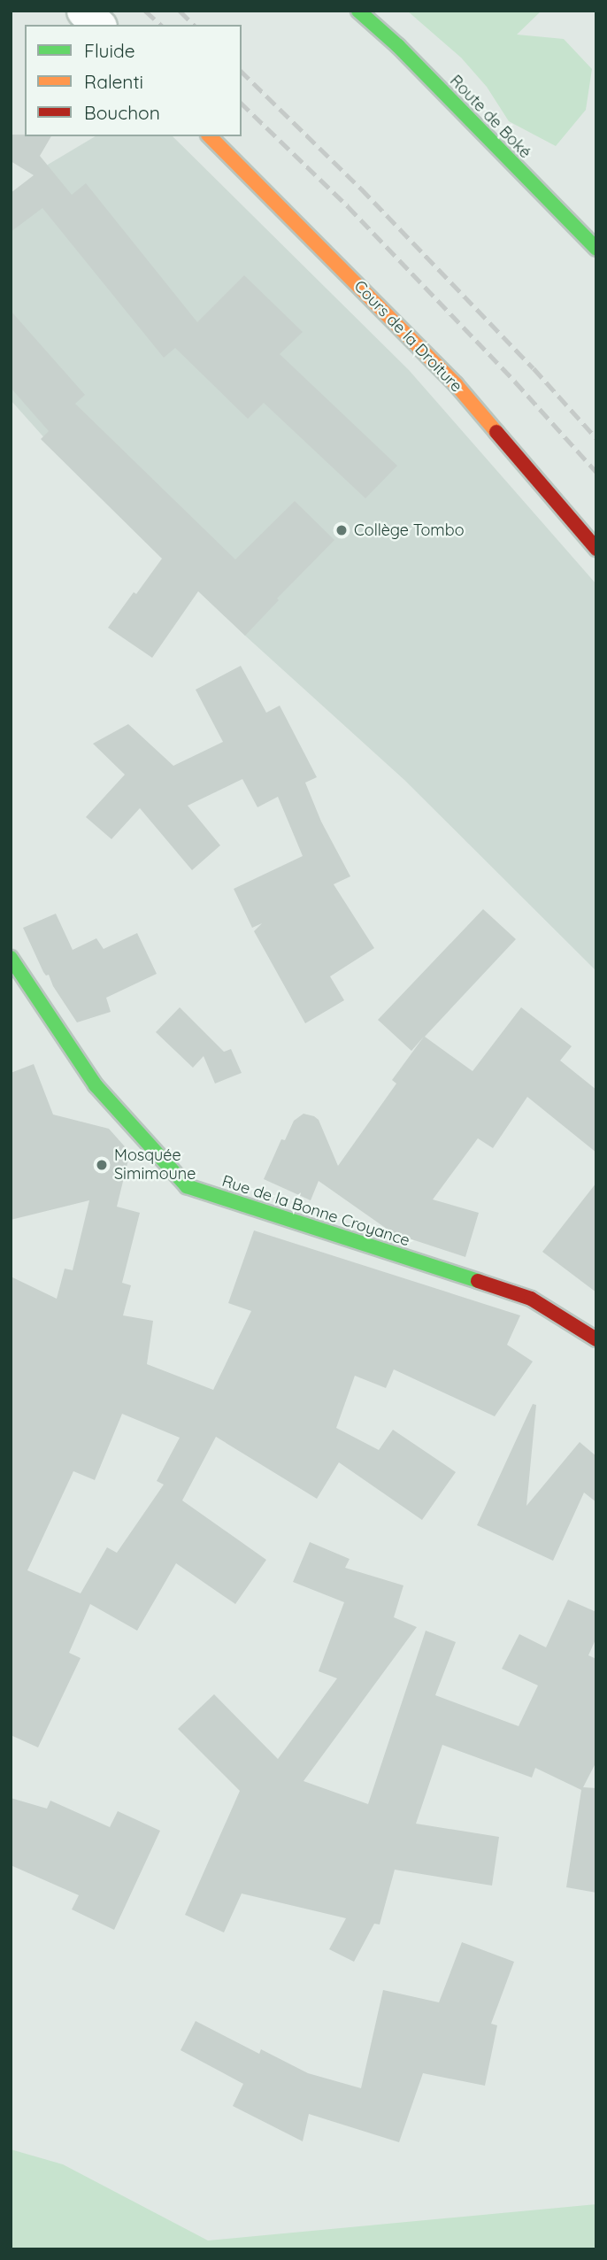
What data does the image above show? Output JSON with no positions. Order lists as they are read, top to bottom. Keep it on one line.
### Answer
{"streets":{"street":["Route de Boké","Cours de la Droiture","Rue de la Bonne Croyance"]},"places":["Collège Tombo","Mosquée Simimoune"],"legend":["Fluide","Ralenti","Bouchon"]}
